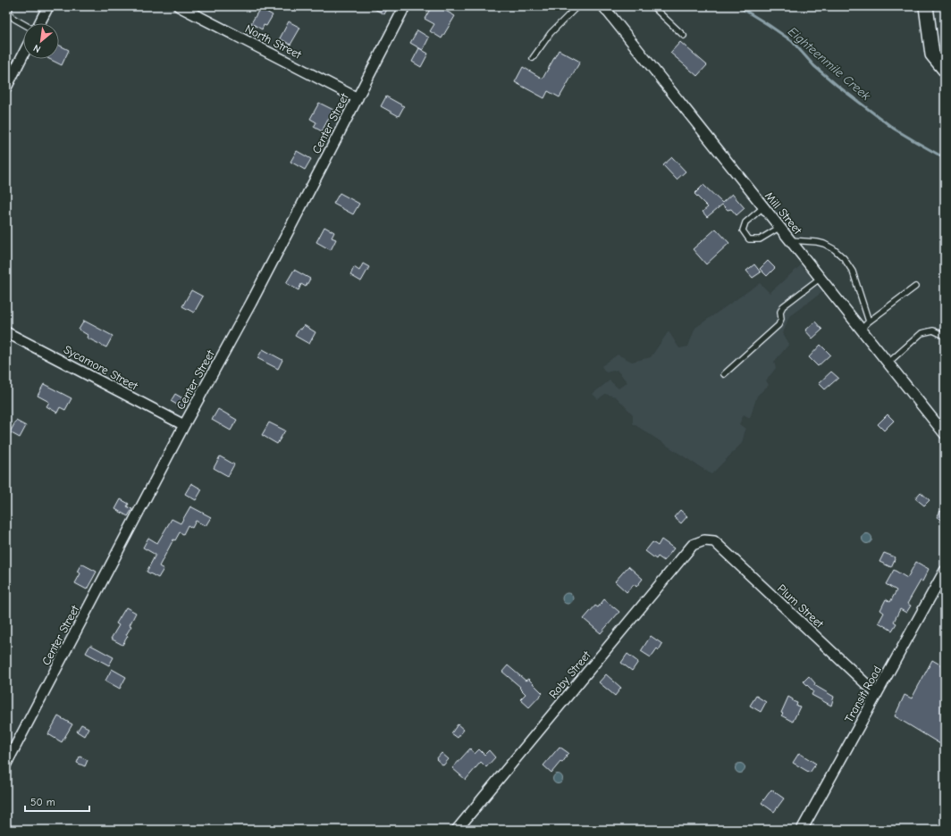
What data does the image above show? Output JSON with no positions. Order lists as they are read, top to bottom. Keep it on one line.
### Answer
{"streets":{"street":["North Street","Center Street","Mill Street","Sycamore Street","Plum Street","Roby Street","Transit Road"]},"crossings":[["North Street","Center Street"],["Center Street","Sycamore Street"],["Plum Street","Roby Street"],["Plum Street","Transit Road"]],"water":["Eighteenmile Creek"],"scale_bar":"50 m","north":"bottom left"}
